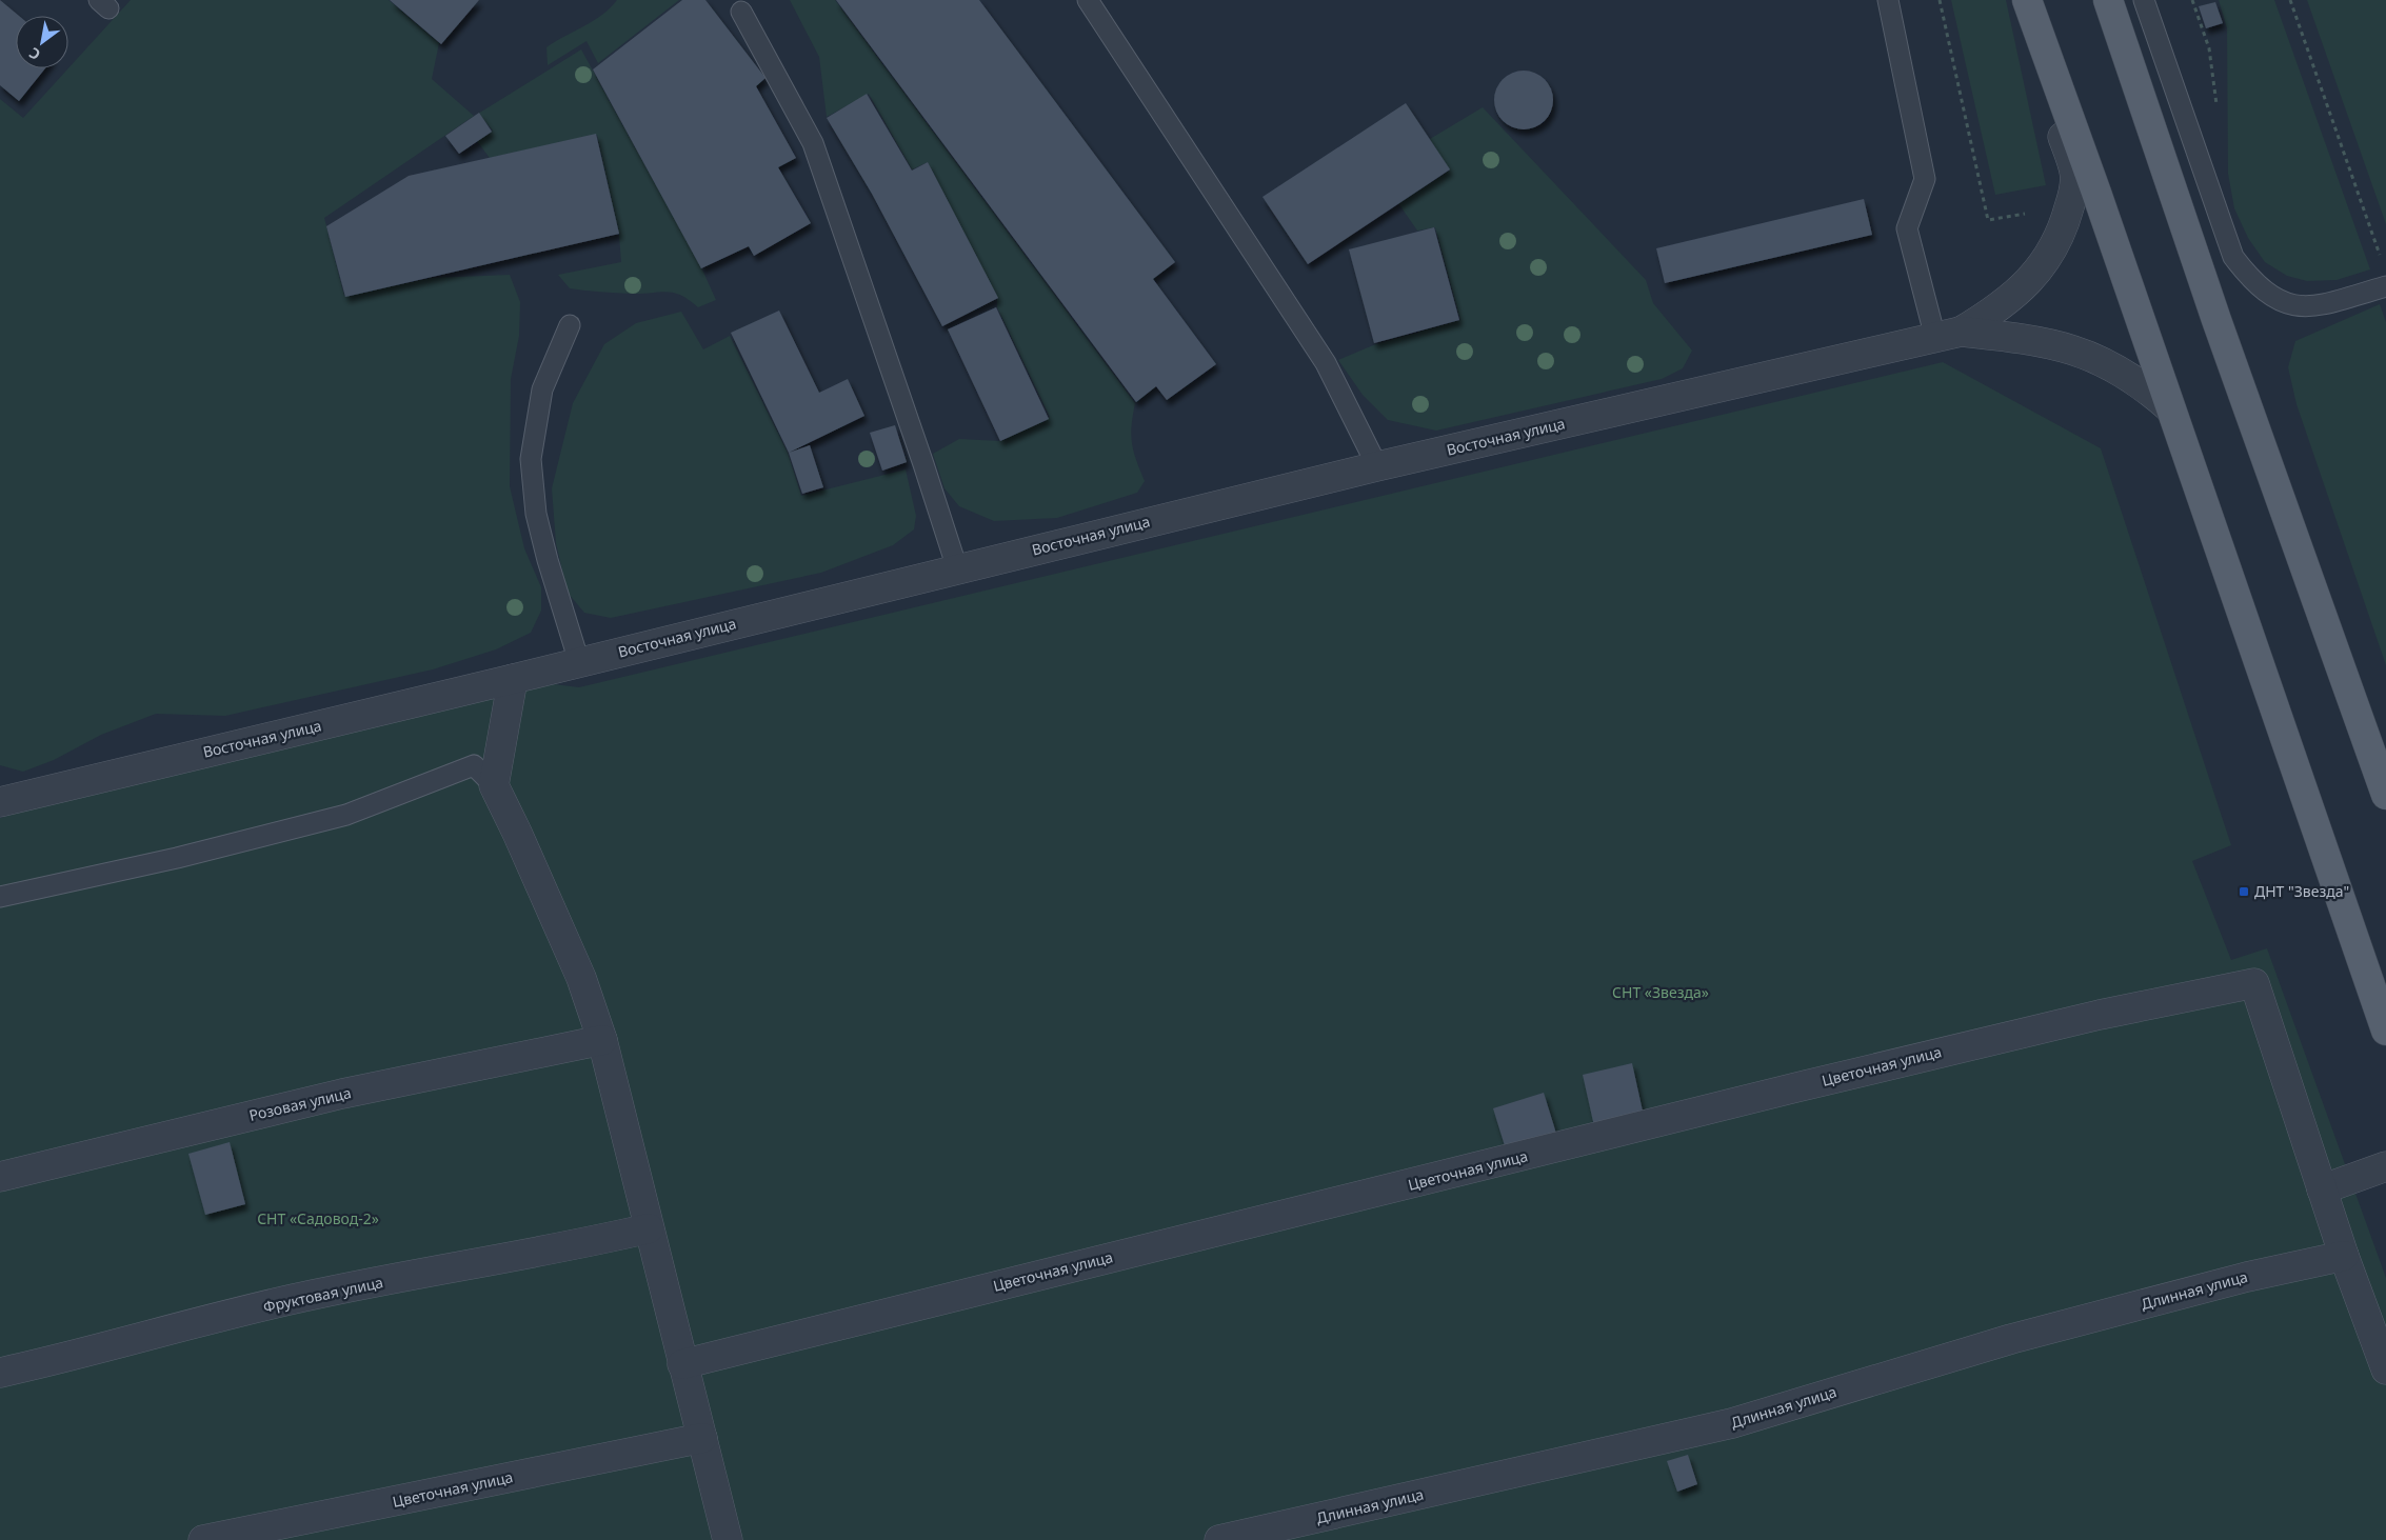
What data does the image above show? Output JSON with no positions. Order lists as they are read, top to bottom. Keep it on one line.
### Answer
{"streets":{"street":["Восточная улица","Цветочная улица","Розовая улица","Длинная улица","Фруктовая улица"]},"parks":["СНТ «Звезда»","СНТ «Садовод-2»"],"places":{"transit":["ДНТ \"Звезда\""]},"north":"bottom left"}
